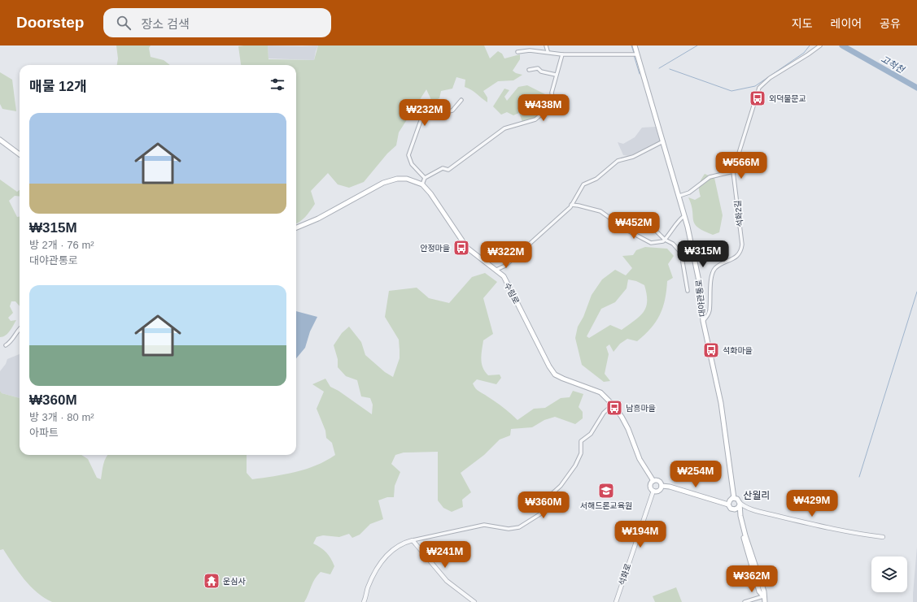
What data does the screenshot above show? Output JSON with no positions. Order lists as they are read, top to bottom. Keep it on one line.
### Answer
{"streets":{"main road":["수림로","대야관통로"],"street":["석화2길","석화로"]},"crossings":[["석화2길","대야관통로"],["수림로","석화로"]],"districts":["산월리"],"water":["고척천"],"places":{"bus stop":["외덕물문교","안정마을","석화마을","남흥마을"],"school or university":["서해드론교육원"],"temple":["운심사"]},"page":{"header":"Doorstep","search":"장소 검색","nav":["지도","레이어","공유"],"heading":"매물 12개","price":["₩438M","₩232M","₩566M","₩452M","₩315M","₩322M","₩254M","₩429M","₩360M","₩194M","₩241M","₩362M"],"list":[{"name":"₩315M","note":"방 2개 · 76 m² · 대야관통로"},{"name":"₩360M","note":"방 3개 · 80 m² · 아파트"}]}}
